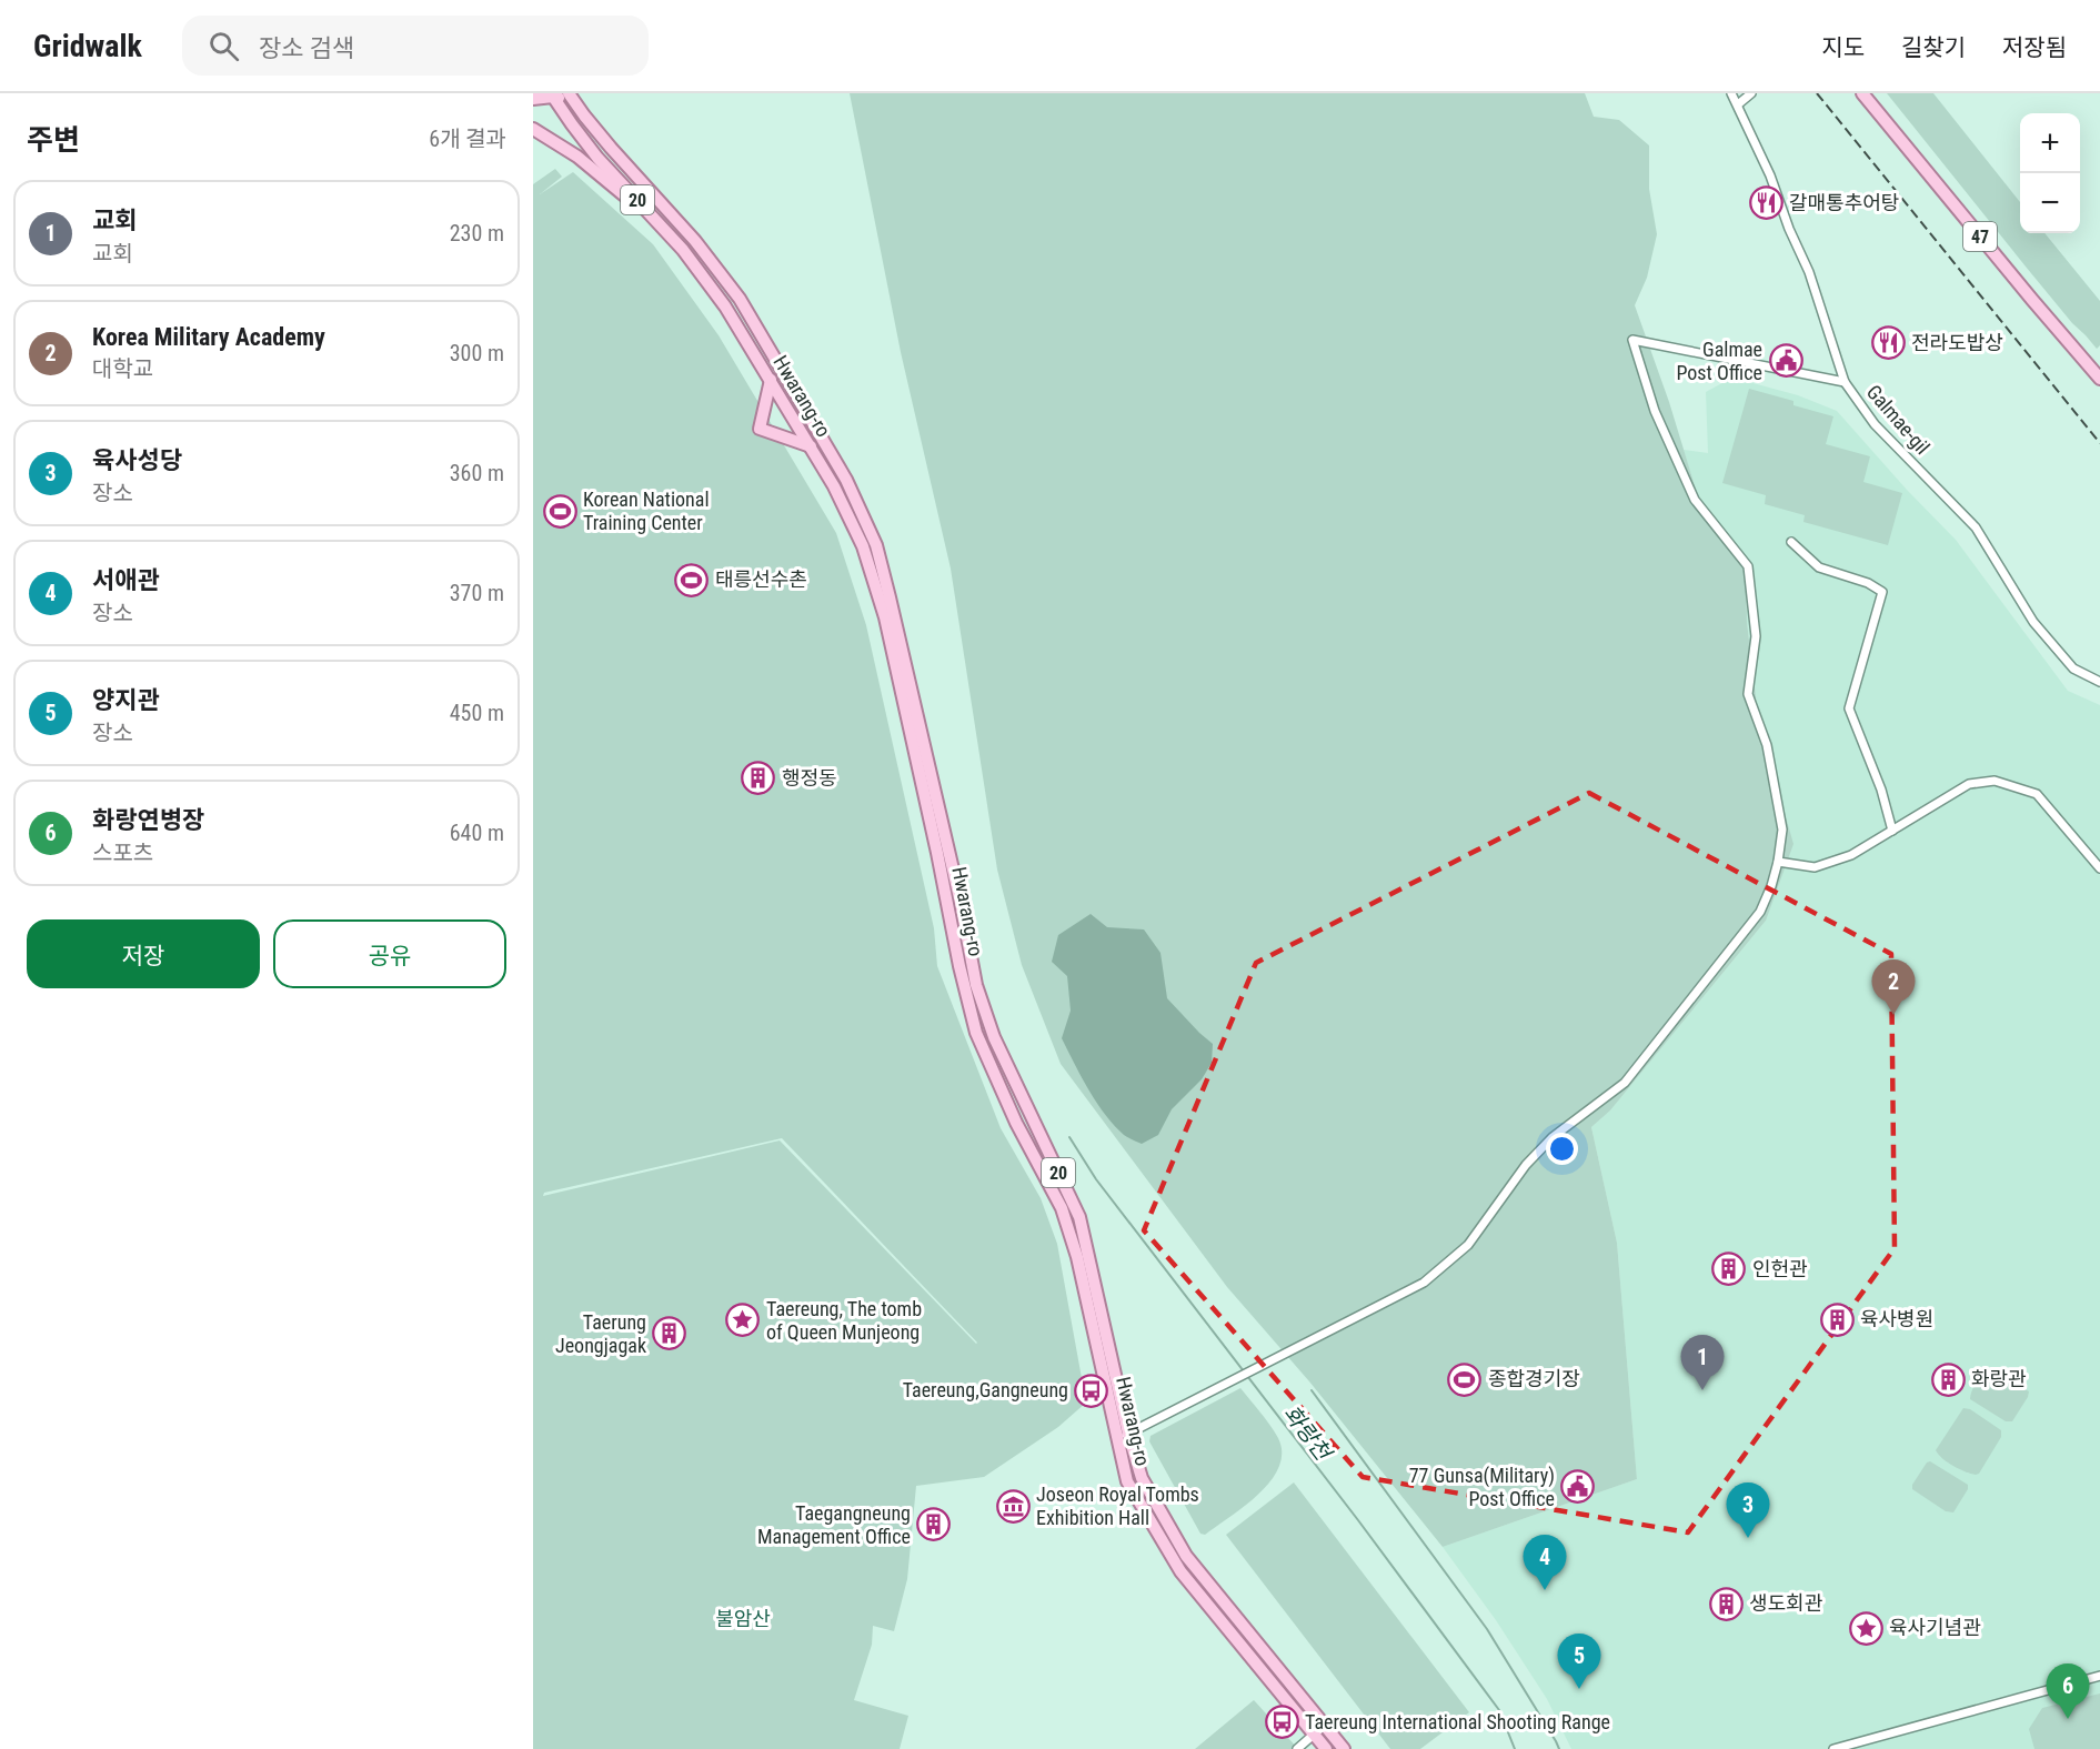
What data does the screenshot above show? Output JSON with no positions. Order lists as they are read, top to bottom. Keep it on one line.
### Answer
{"streets":{"main road":["20","47","Hwarang-ro"],"street":["Galmae-gil"]},"water":["화랑천"],"parks":["불암산"],"places":{"restaurant":["갈매통추어탕","전라도밥상"],"public building":["Galmae Post Office","77 Gunsa(Military) Post Office"],"sports":["Korean National Training Center","태릉선수촌","종합경기장"],"building":["행정동","인헌관","육사병원","Taerung Jeongjagak","화랑관","Taegangneung Management Office","생도회관"],"place":["Taereung, The tomb of Queen Munjeong","육사기념관"],"bus stop":["Taereung,Gangneung","Taereung International Shooting Range"],"museum":["Joseon Royal Tombs Exhibition Hall"]},"page":{"header":"Gridwalk","search":"장소 검색","nav":["지도","길찾기","저장됨"],"heading":["주변","6개 결과"],"map_buttons":["+","−"],"list":[{"mark":"1","name":"교회","note":"교회","value":"230 m"},{"mark":"2","name":"Korea Military Academy","note":"대학교","value":"300 m"},{"mark":"3","name":"육사성당","note":"장소","value":"360 m"},{"mark":"4","name":"서애관","note":"장소","value":"370 m"},{"mark":"5","name":"양지관","note":"장소","value":"450 m"},{"mark":"6","name":"화랑연병장","note":"스포츠","value":"640 m"}],"buttons":["저장","공유"],"pins":["2","1","3","4","5","6"]}}
